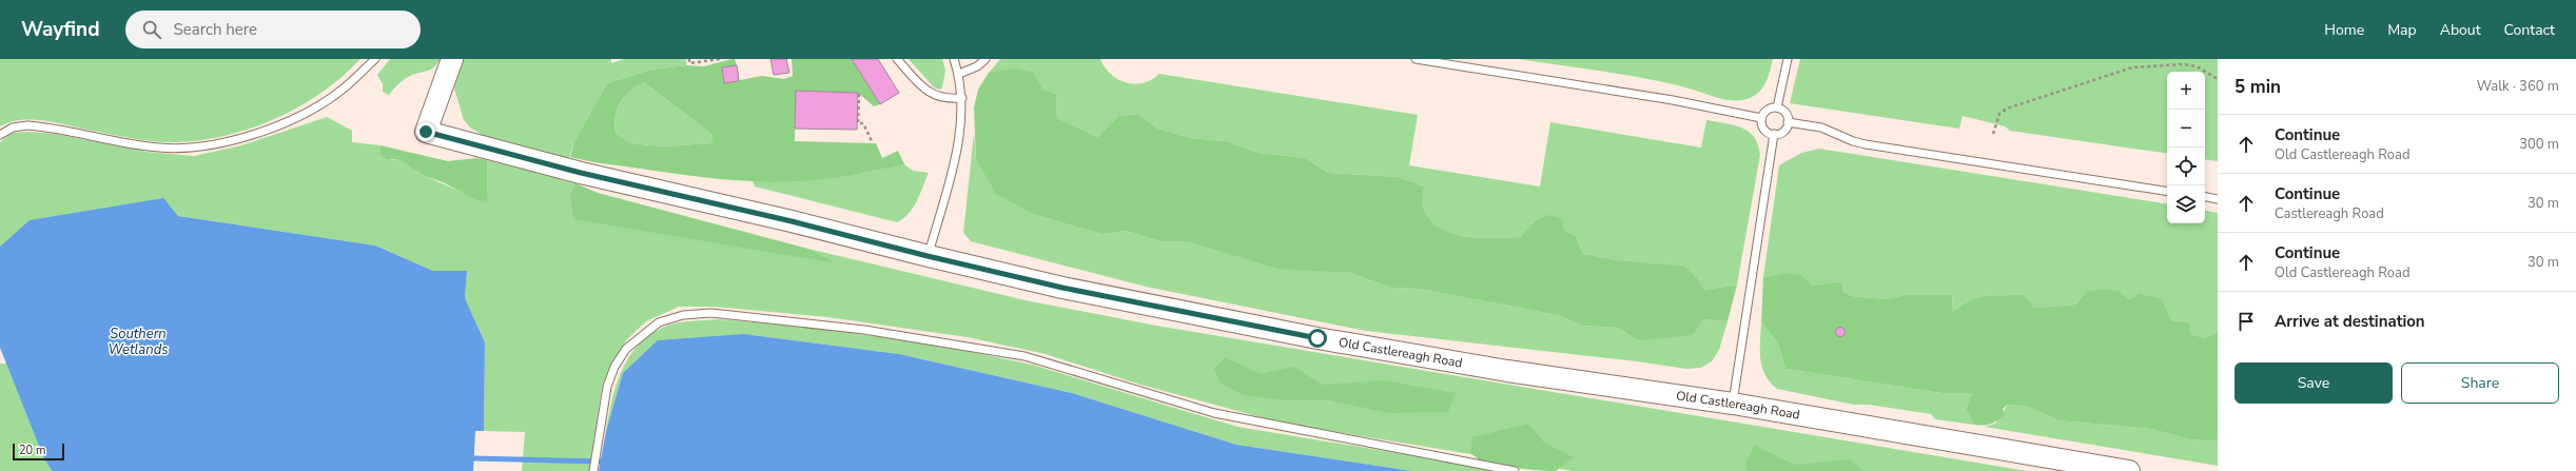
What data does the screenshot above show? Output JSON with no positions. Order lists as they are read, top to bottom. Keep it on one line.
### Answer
{"streets":{"street":["Old Castlereagh Road"]},"water":["Southern Wetlands"],"scale_bar":"20 m","page":{"header":"Wayfind","search":"Search here","nav":["Home","Map","About","Contact"],"heading":["5 min","Walk · 360 m"],"map_buttons":["+","−"],"list":[["Continue","Old Castlereagh Road","300 m"],["Continue","Castlereagh Road","30 m"],["Continue","Old Castlereagh Road","30 m"],"Arrive at destination"],"buttons":["Save","Share"],"scale":"20 m"}}
